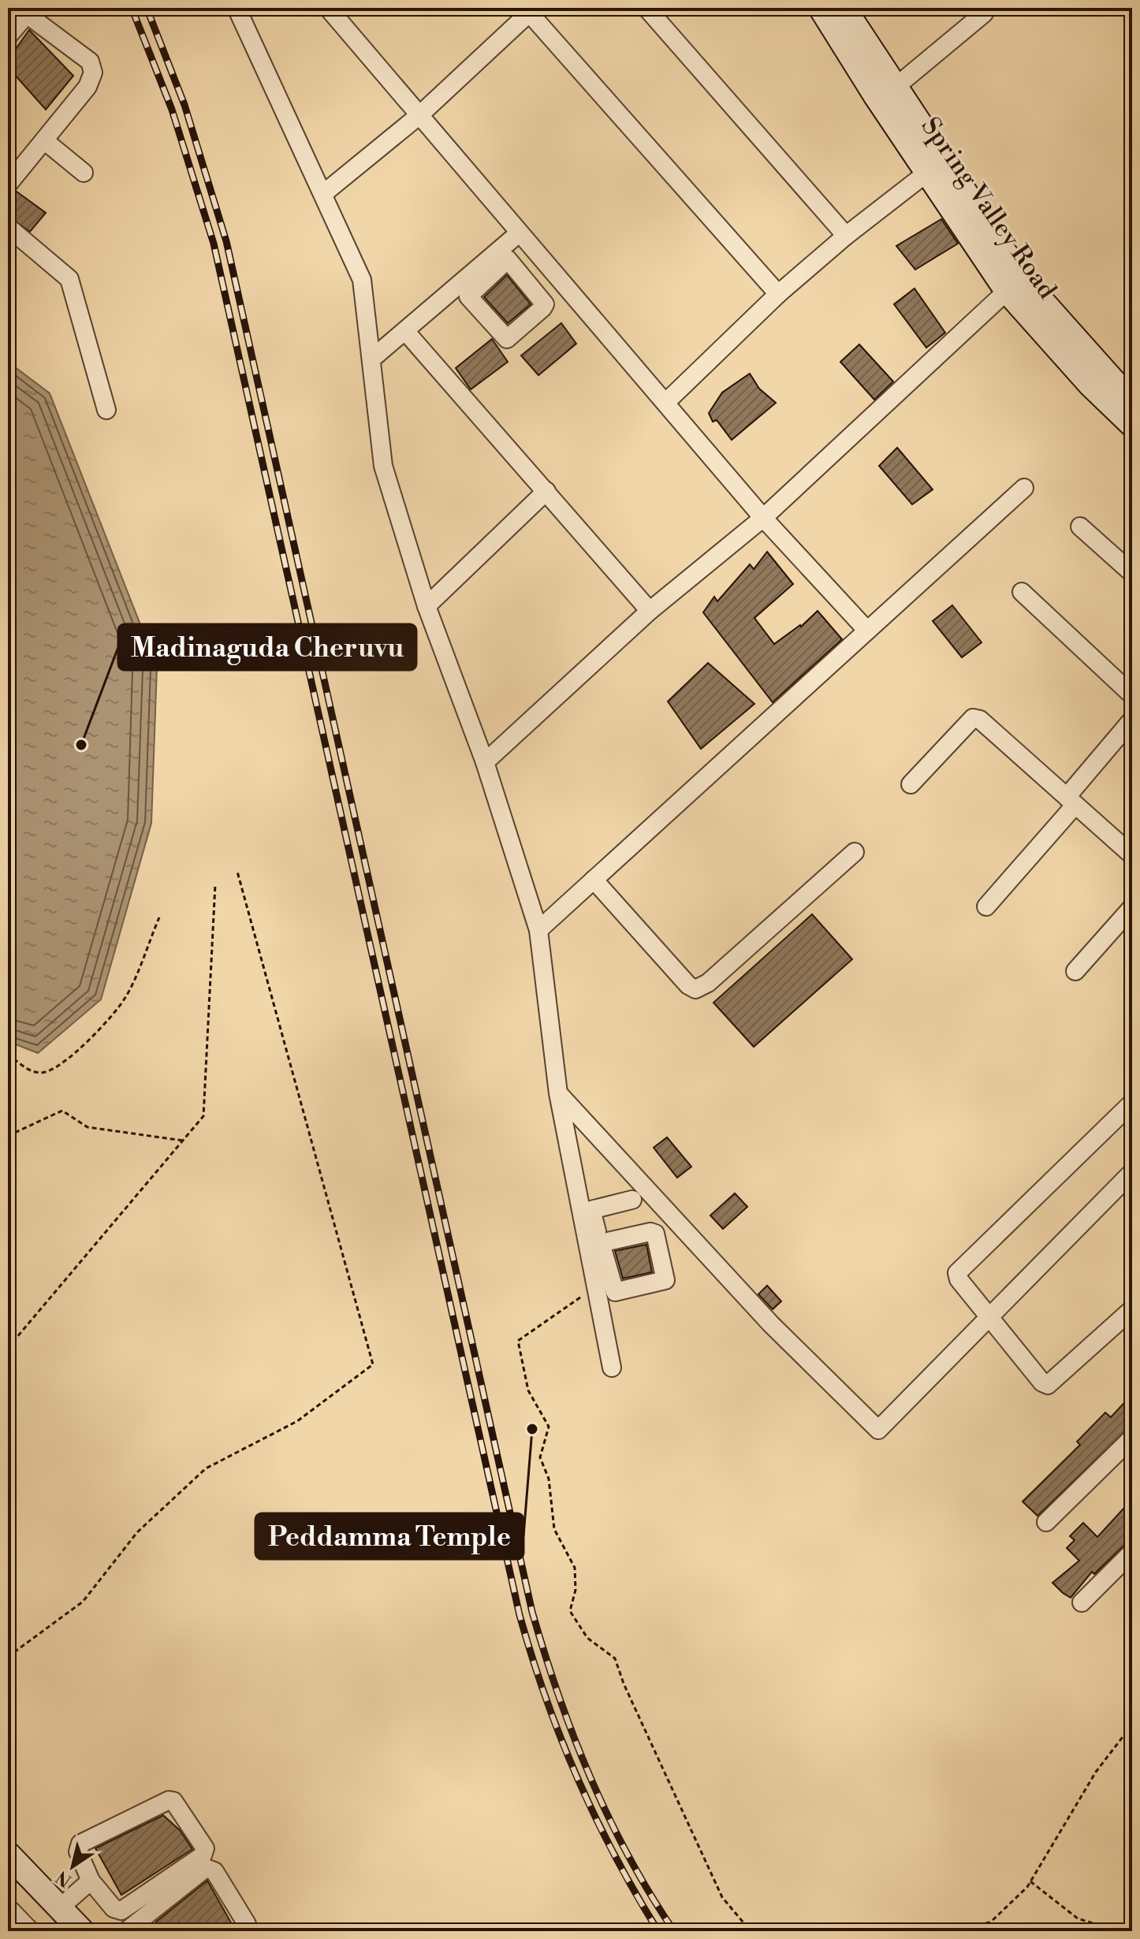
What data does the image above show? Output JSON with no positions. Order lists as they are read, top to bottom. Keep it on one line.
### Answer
{"streets":{"street":["Spring Valley Road"]},"places":["Madinaguda Cheruvu","Peddamma Temple"],"north":"bottom left"}
